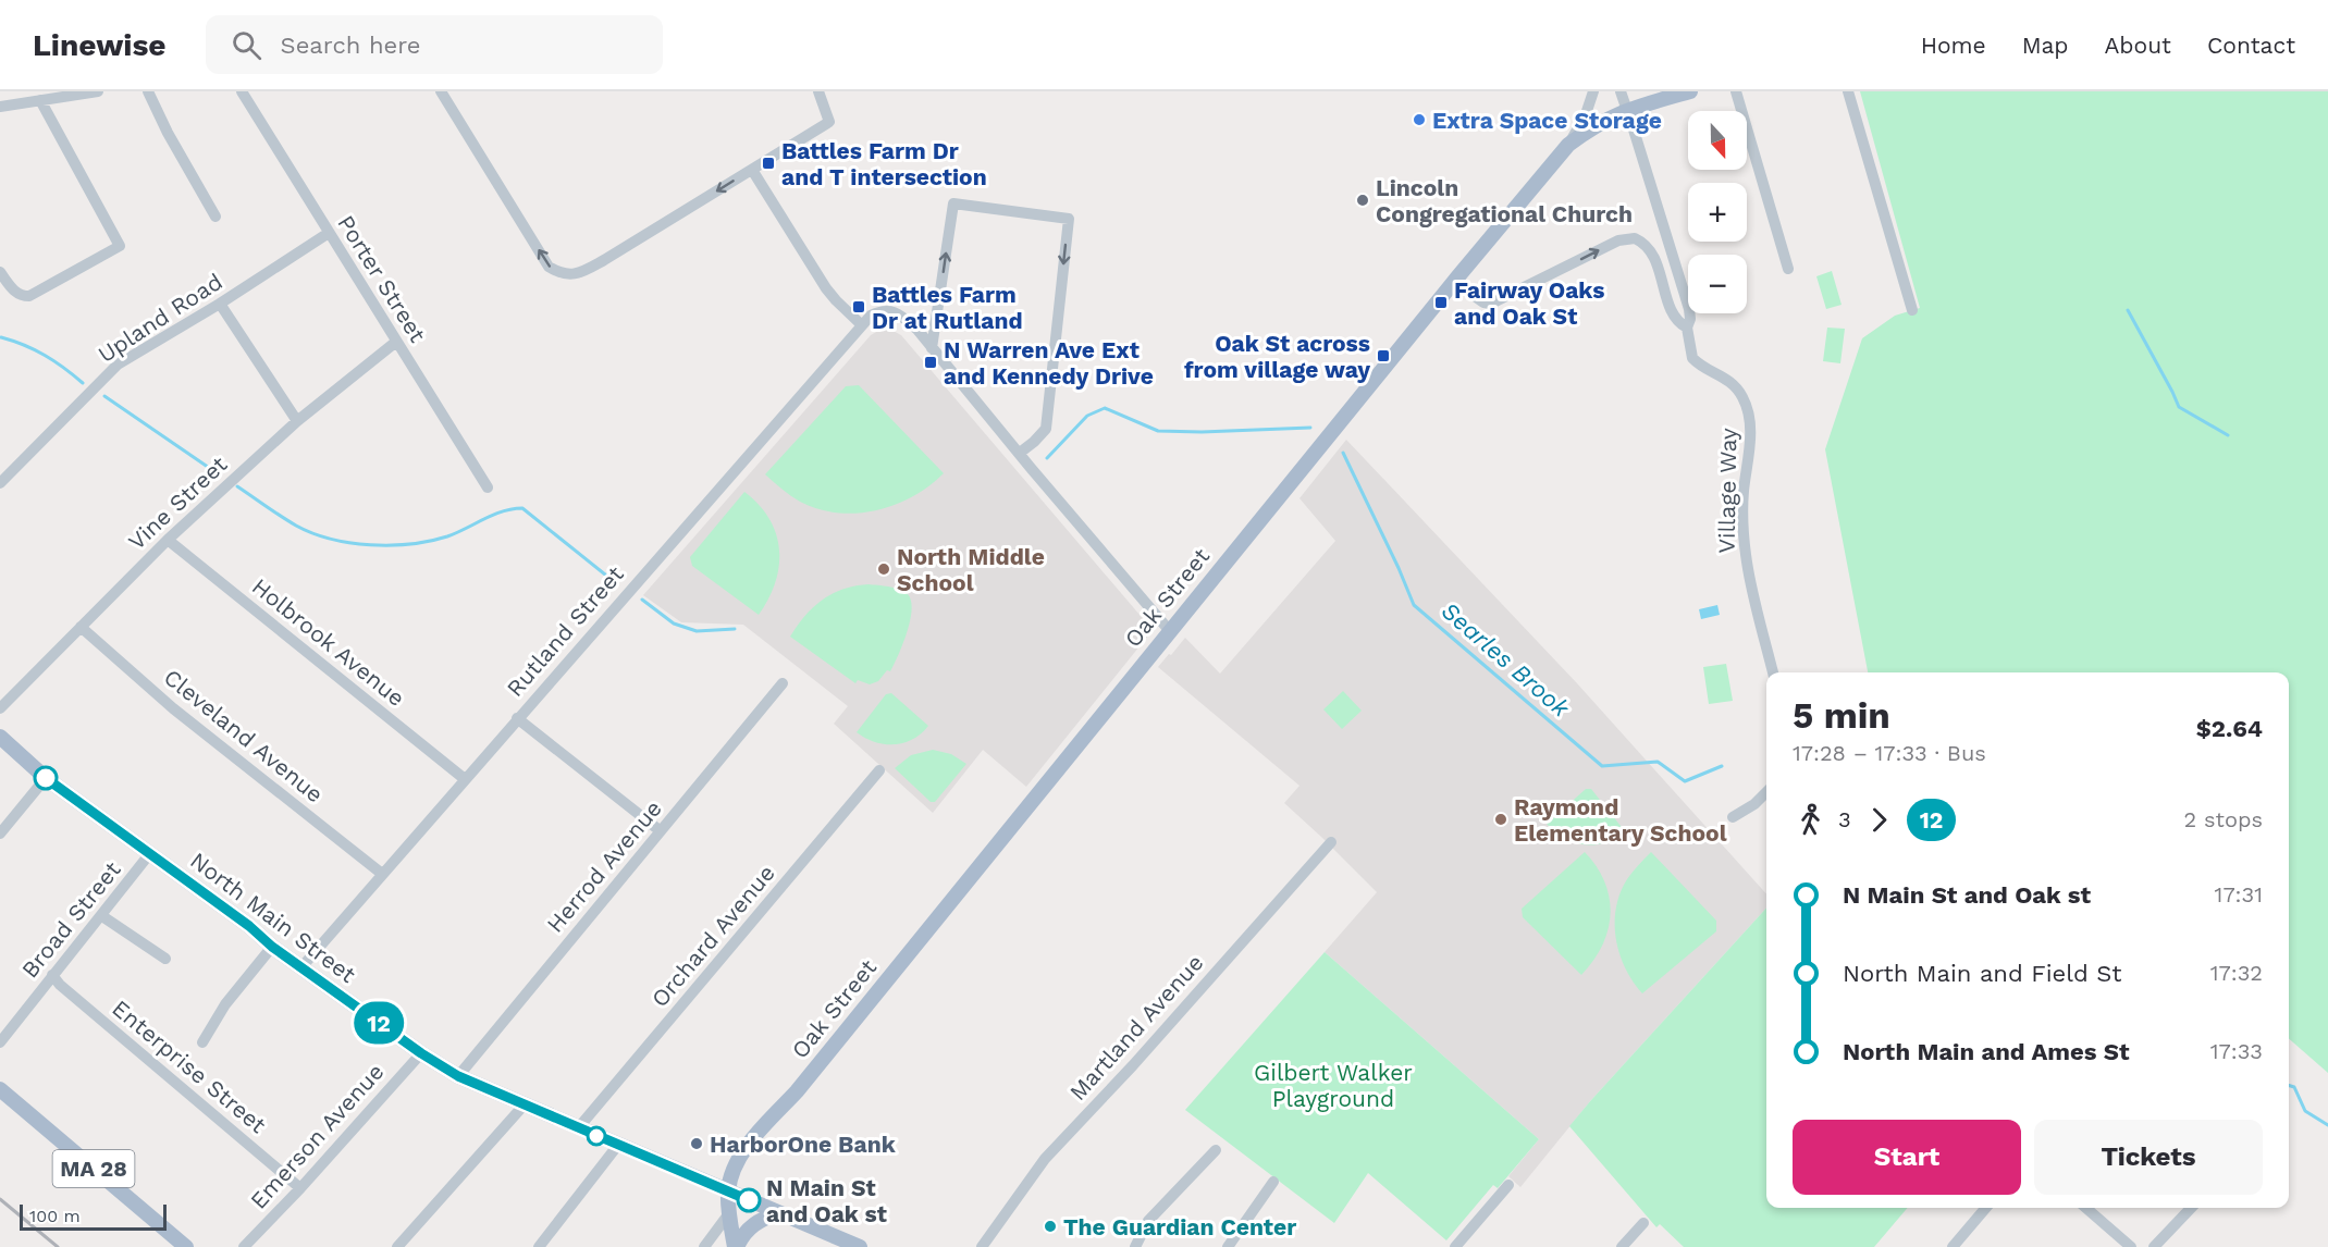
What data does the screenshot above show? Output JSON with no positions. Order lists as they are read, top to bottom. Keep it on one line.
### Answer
{"streets":{"main road":["Oak Street","North Main Street","MA 28"],"street":["Porter Street","Upland Road","Village Way","Vine Street","Rutland Street","Holbrook Avenue","Cleveland Avenue","Herrod Avenue","Broad Street","Orchard Avenue","Martland Avenue","Enterprise Street","Emerson Avenue"]},"crossings":[["Porter Street","Upland Road"],["Porter Street","Vine Street"],["Village Way","Oak Street"],["Vine Street","Holbrook Avenue"],["Vine Street","Cleveland Avenue"],["Oak Street","North Main Street"],["Rutland Street","Holbrook Avenue"],["Rutland Street","Cleveland Avenue"],["Rutland Street","North Main Street"],["Herrod Avenue","North Main Street"],["North Main Street","Broad Street"],["North Main Street","Orchard Avenue"],["North Main Street","Emerson Avenue"],["Broad Street","Enterprise Street"],["Enterprise Street","Emerson Avenue"]],"water":["Searles Brook"],"parks":["Gilbert Walker Playground"],"places":{"other":["Extra Space Storage","Lincoln Congregational Church","North Middle School","Raymond Elementary School","HarborOne Bank","N Main St and Oak st","The Guardian Center"],"transit":["Battles Farm Dr and T intersection","Fairway Oaks and Oak St","Battles Farm Dr at Rutland","Oak St across from village way","N Warren Ave Ext and Kennedy Drive"]},"lines":["bus line 12"],"scale_bar":"100 m","north":"bottom","page":{"header":"Linewise","search":"Search here","nav":["Home","Map","About","Contact"],"on_map":"12","map_buttons":["+","−"],"heading":["5 min","17:28 – 17:33 · Bus","$2.64"],"legs":["3","12","2 stops"],"list":[{"name":"N Main St and Oak st","value":"17:31"},{"name":"North Main and Field St","value":"17:32"},{"name":"North Main and Ames St","value":"17:33"}],"buttons":["Start","Tickets"],"scale":"100 m"}}
